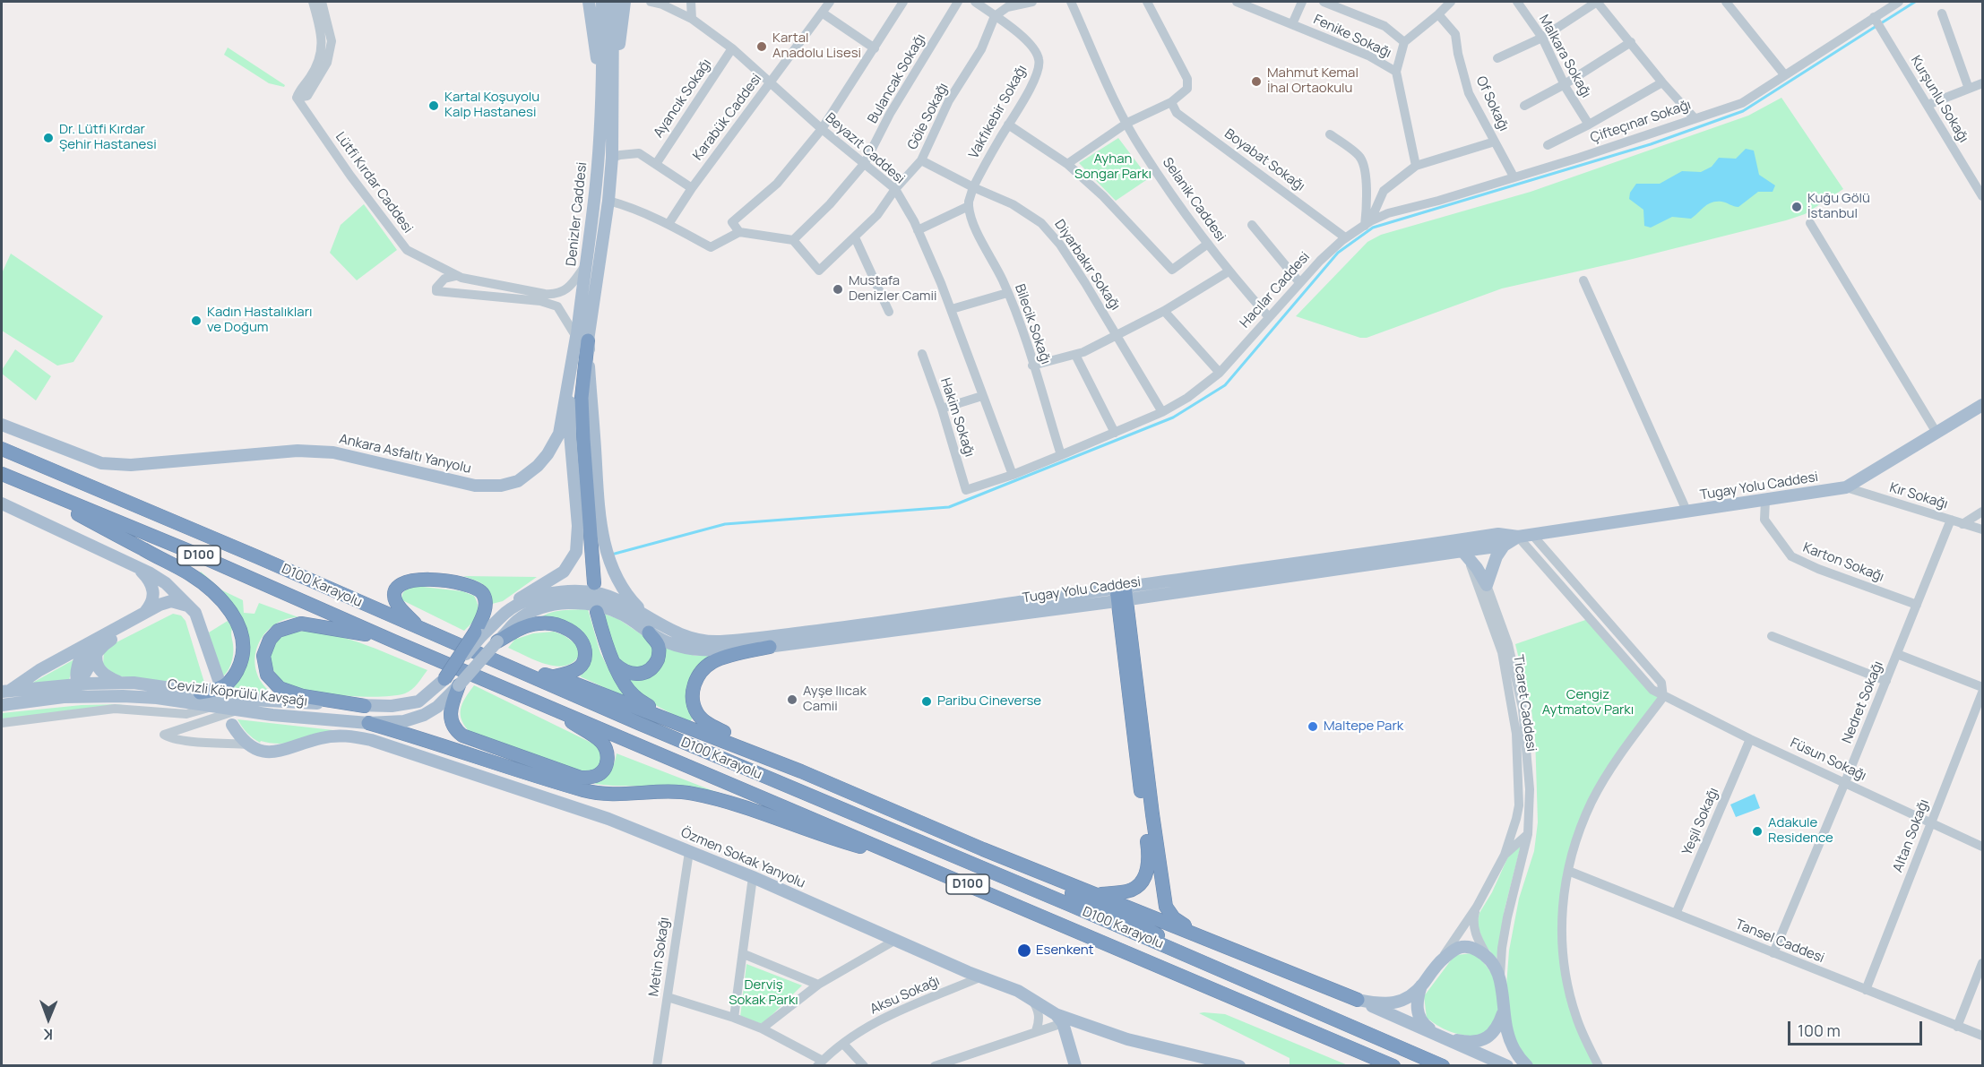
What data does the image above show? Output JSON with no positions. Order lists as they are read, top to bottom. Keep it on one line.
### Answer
{"streets":{"highway":["D100","D100 Karayolu"],"main road":["Denizler Caddesi","Ankara Asfaltı Yanyolu","Tugay Yolu Caddesi","Cevizli Köprülü Kavşağı","Ticaret Caddesi","Özmen Sokak Yanyolu"],"street":["Fenike Sokağı","Malkara Sokağı","Bulancak Sokağı","Ayancık Sokağı","Kurşunlu Sokağı","Of Sokağı","Vakfıkebir Sokağı","Göle Sokağı","Karabük Caddesi","Çifteçınar Sokağı","Beyazıt Caddesi","Boyabat Sokağı","Lütfi Kırdar Caddesi","Selanik Caddesi","Diyarbakır Sokağı","Hacılar Caddesi","Bilecik Sokağı","Hakim Sokağı","Kır Sokağı","Karton Sokağı","Nedret Sokağı","Füsun Sokağı","Yeşil Sokağı","Altan Sokağı","Tansel Caddesi","Metin Sokağı","Aksu Sokağı"]},"crossings":[["Bulancak Sokağı","Göle Sokağı"],["Bulancak Sokağı","Beyazıt Caddesi"],["Ayancık Sokağı","Beyazıt Caddesi"],["Kurşunlu Sokağı","Çifteçınar Sokağı"],["Of Sokağı","Çifteçınar Sokağı"],["Vakfıkebir Sokağı","Göle Sokağı"],["Vakfıkebir Sokağı","Diyarbakır Sokağı"],["Vakfıkebir Sokağı","Bilecik Sokağı"],["Göle Sokağı","Beyazıt Caddesi"],["Göle Sokağı","Diyarbakır Sokağı"],["Karabük Caddesi","Beyazıt Caddesi"],["Çifteçınar Sokağı","Hacılar Caddesi"],["Beyazıt Caddesi","Hacılar Caddesi"],["Boyabat Sokağı","Hacılar Caddesi"],["Lütfi Kırdar Caddesi","Denizler Caddesi"],["Selanik Caddesi","Hacılar Caddesi"],["Denizler Caddesi","Ankara Asfaltı Yanyolu"],["Diyarbakır Sokağı","Hacılar Caddesi"],["Hacılar Caddesi","Bilecik Sokağı"],["Hacılar Caddesi","Hakim Sokağı"],["Tugay Yolu Caddesi","Kır Sokağı"],["Tugay Yolu Caddesi","Karton Sokağı"],["Tugay Yolu Caddesi","Cevizli Köprülü Kavşağı"],["Tugay Yolu Caddesi","Ticaret Caddesi"],["Tugay Yolu Caddesi","Füsun Sokağı"],["Kır Sokağı","Nedret Sokağı"],["Karton Sokağı","Nedret Sokağı"],["Nedret Sokağı","Füsun Sokağı"],["Nedret Sokağı","Tansel Caddesi"],["Füsun Sokağı","Yeşil Sokağı"],["Füsun Sokağı","Altan Sokağı"],["Yeşil Sokağı","Tansel Caddesi"],["Altan Sokağı","Tansel Caddesi"],["Özmen Sokak Yanyolu","Metin Sokağı"],["Özmen Sokak Yanyolu","Aksu Sokağı"]],"parks":["Ayhan Songar Parkı","Cengiz Aytmatov Parkı","Derviş Sokak Parkı"],"places":["Kartal Anadolu Lisesi","Mahmut Kemal İhal Ortaokulu","Kartal Koşuyolu Kalp Hastanesi","Dr. Lütfi Kırdar Şehir Hastanesi","Kuğu Gölü İstanbul","Mustafa Denizler Camii","Kadın Hastalıkları ve Doğum","Ayşe Ilıcak Camii","Paribu Cineverse","Maltepe Park","Adakule Residence","Esenkent"],"scale_bar":"100 m","north":"bottom"}
